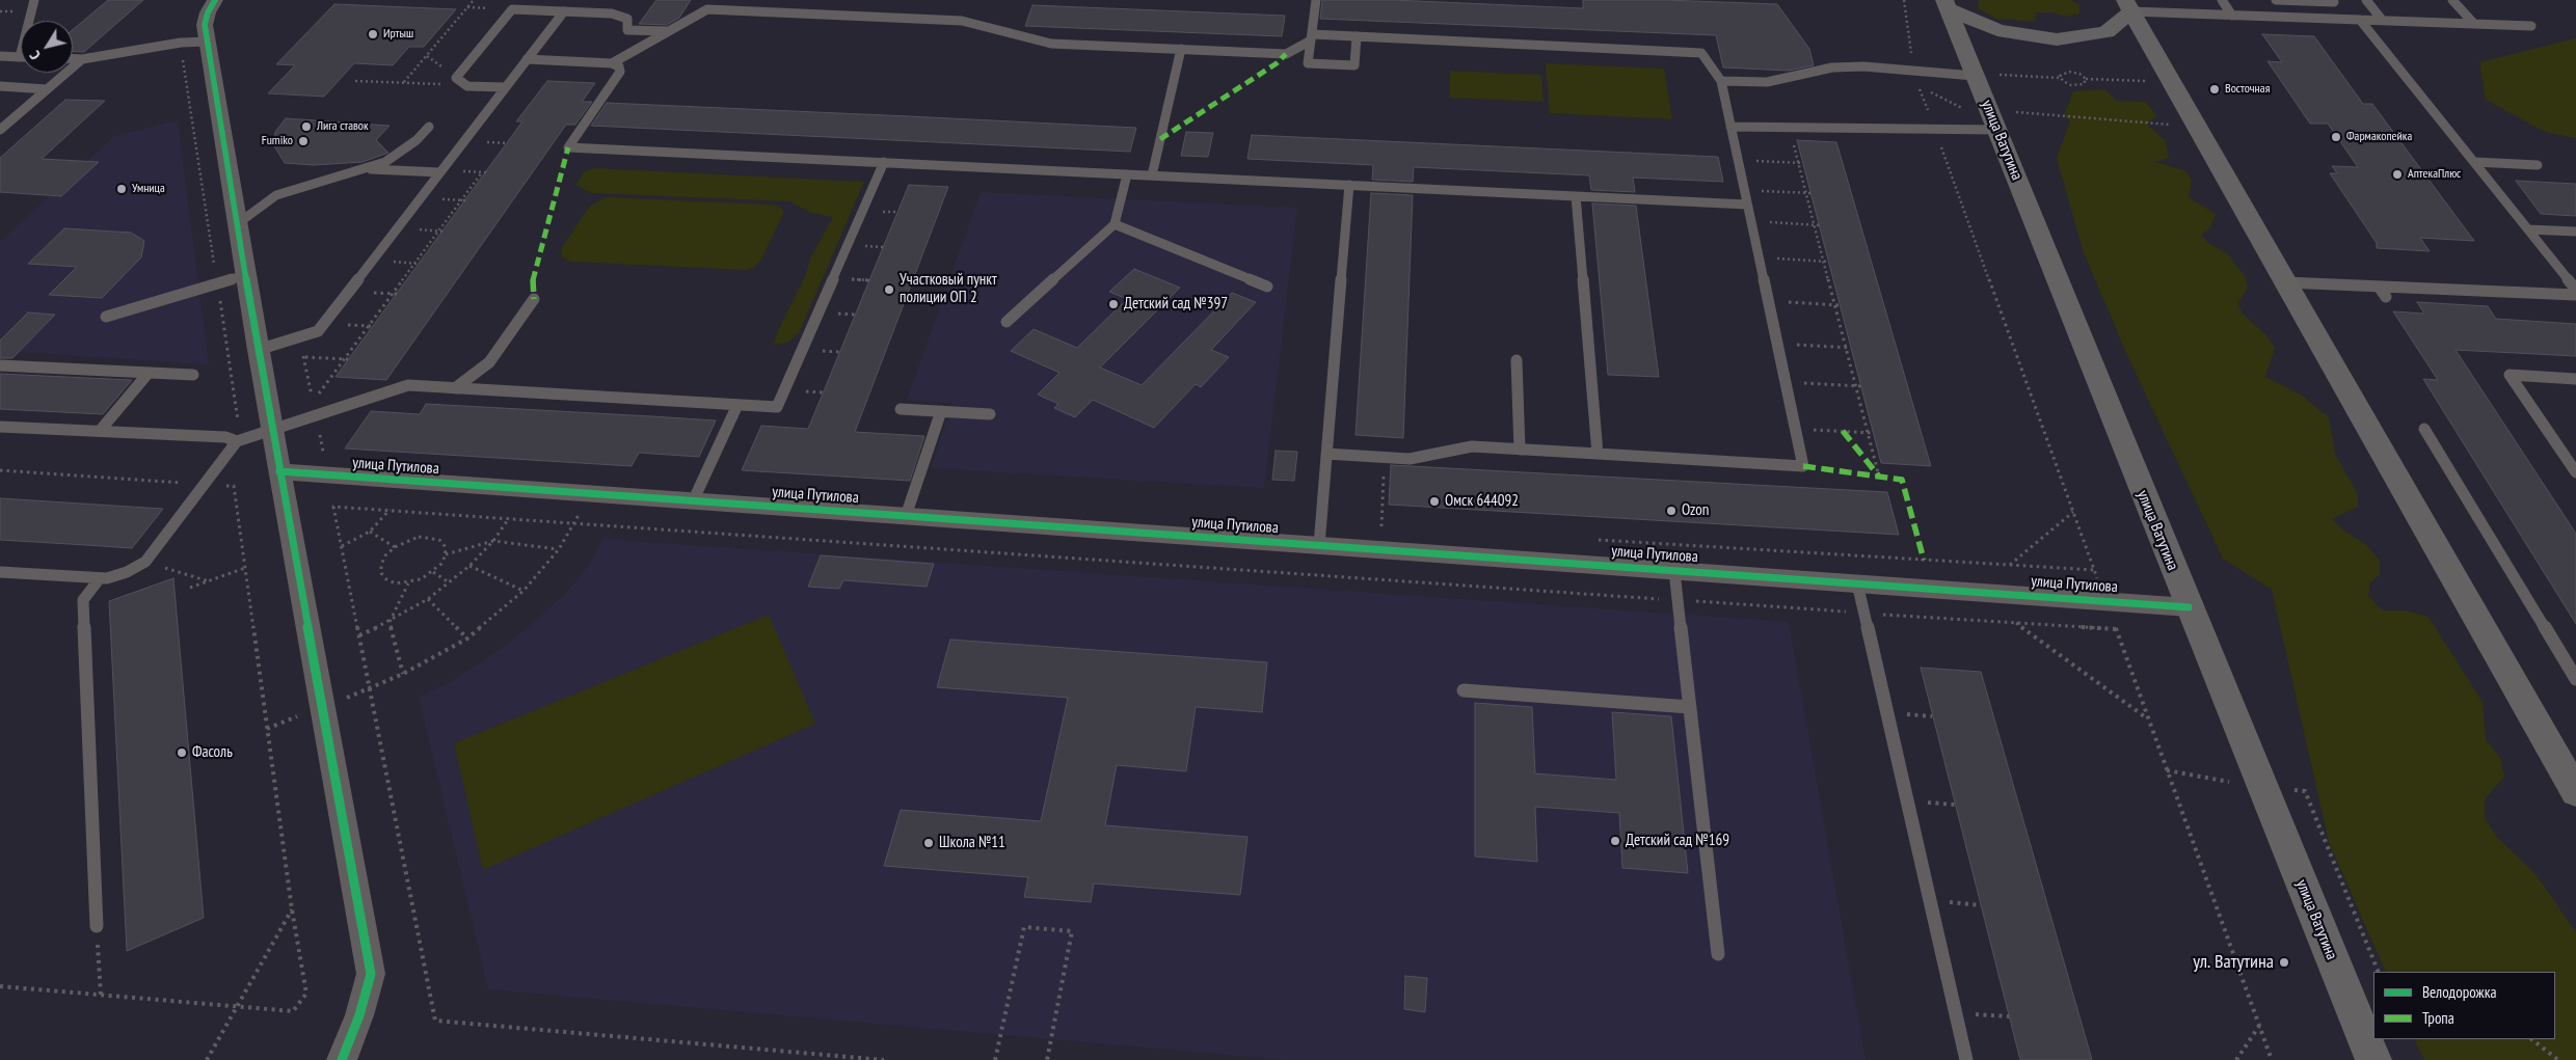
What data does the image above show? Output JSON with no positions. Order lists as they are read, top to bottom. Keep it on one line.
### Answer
{"streets":{"main road":["улица Ватутина"],"street":["улица Путилова"]},"crossings":[["улица Ватутина","улица Путилова"]],"places":["Иртыш","Восточная","Лига ставок","Фармакопейка","Fumiko","АптекаПлюс","Умница","Участковый пункт полиции ОП 2","Детский сад №397","Омск 644092","Ozon","Фасоль","Детский сад №169","Школа №11","ул. Ватутина"],"legend":["Велодорожка","Тропа"],"north":"bottom left"}
